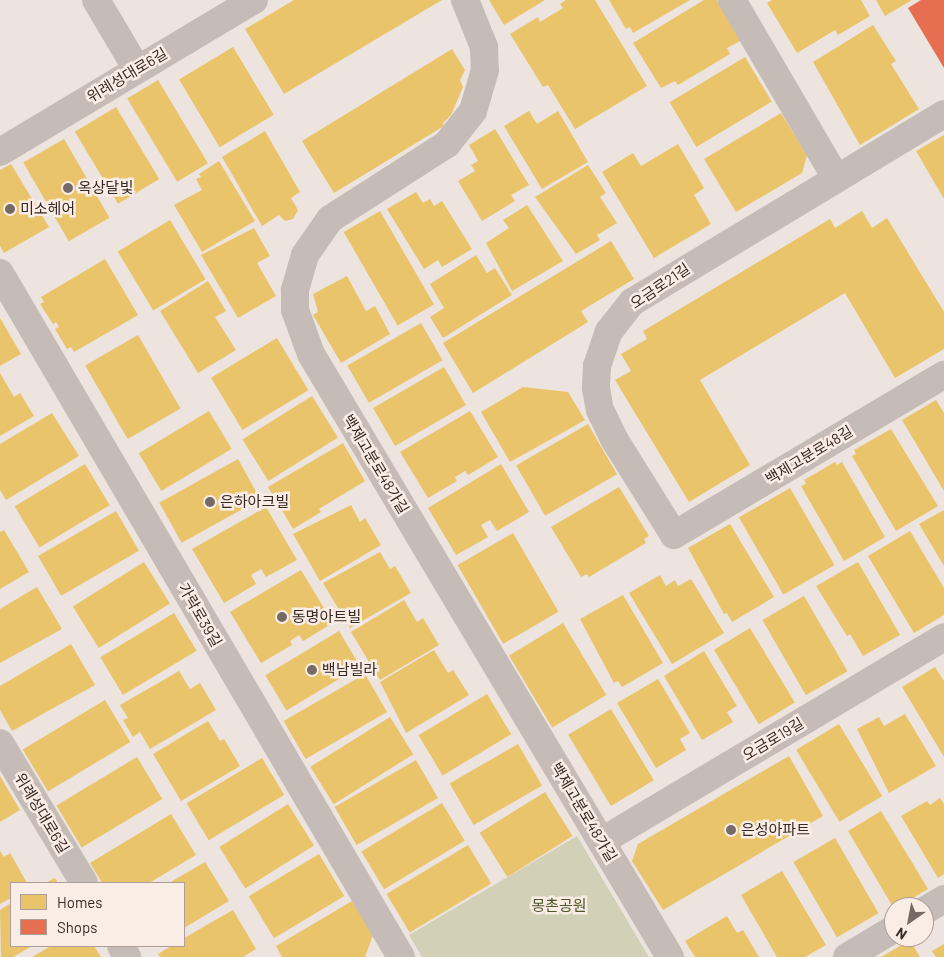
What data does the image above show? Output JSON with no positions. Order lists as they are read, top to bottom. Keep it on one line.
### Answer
{"streets":{"street":["위례성대로6길","오금로21길","백제고분로48길","백제고분로48가길","가락로39길","오금로19길"]},"crossings":[["오금로21길","백제고분로48길"],["백제고분로48가길","오금로19길"]],"parks":["몽촌공원"],"places":["옥상달빛","미소헤어","은하아크빌","동명아트빌","백남빌라","은성아파트"],"legend":["Homes","Shops"],"north":"bottom left"}
